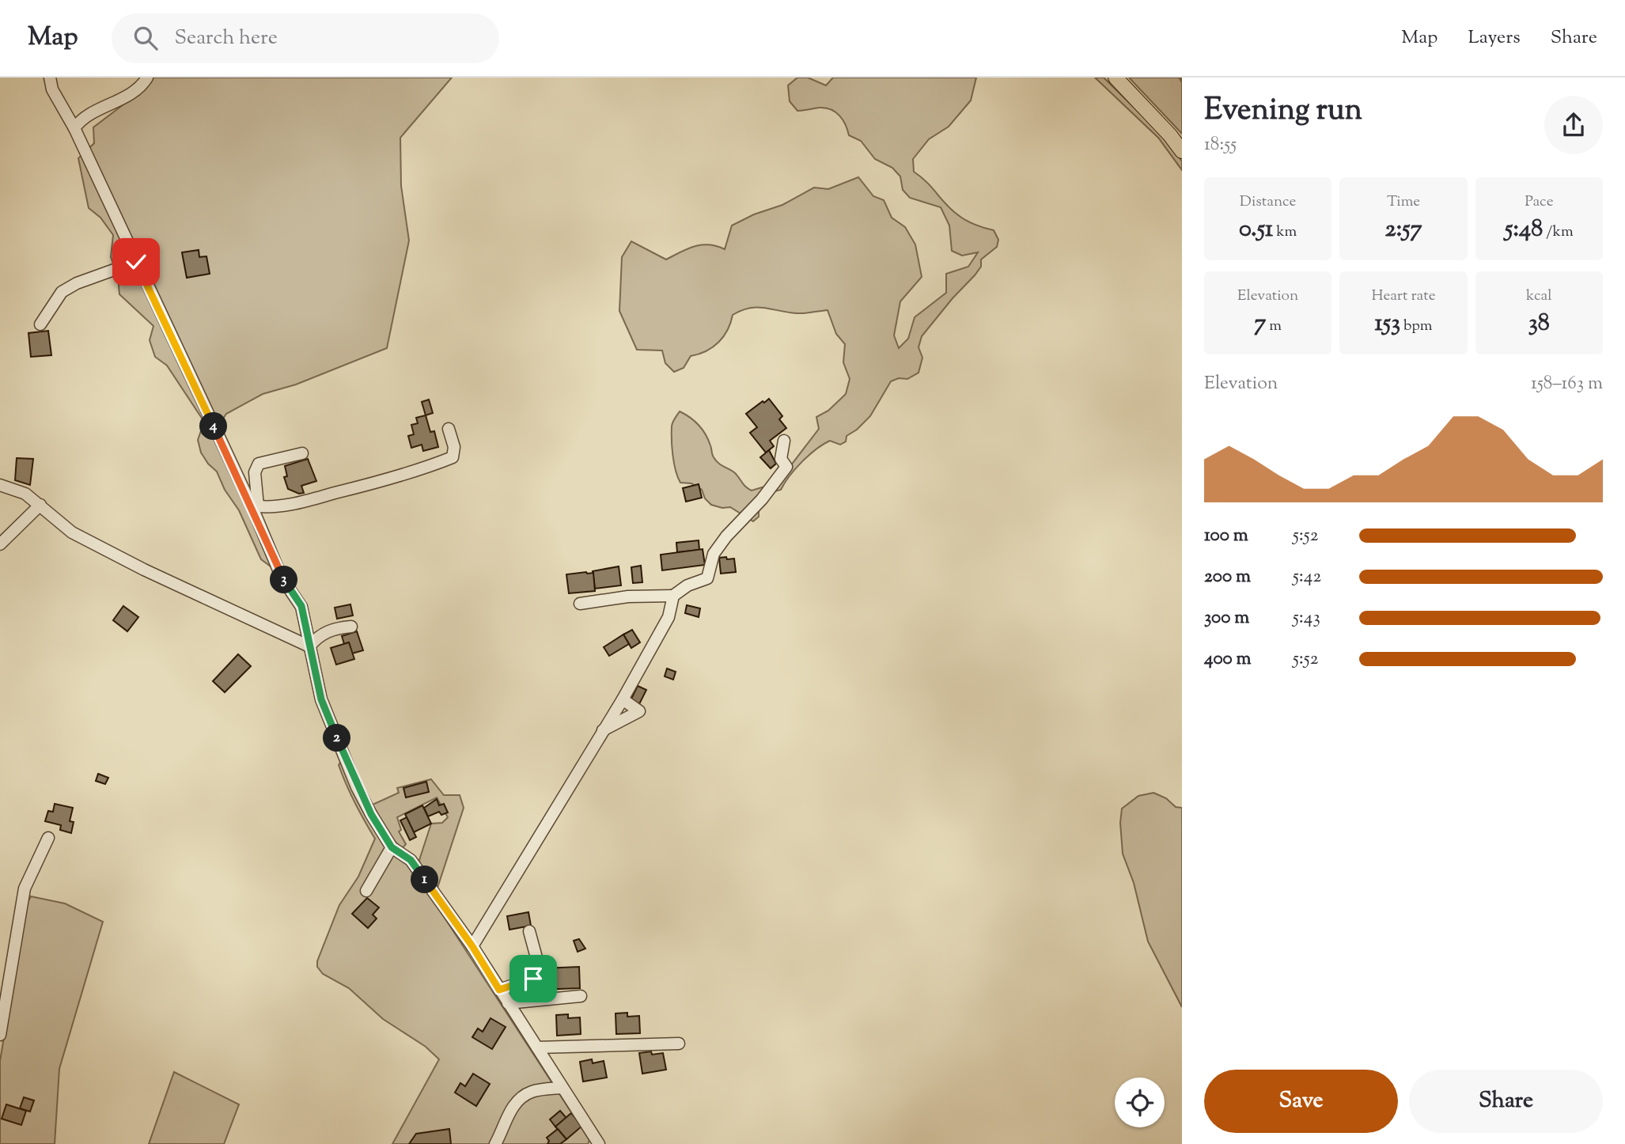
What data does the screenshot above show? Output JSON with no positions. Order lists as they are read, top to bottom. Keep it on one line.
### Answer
{"page":{"header":"Map","search":"Search here","nav":["Map","Layers","Share"],"heading":["Evening run","18:55"],"stats":[["Distance","0.51 km"],["Time","2:57"],["Pace","5:48 /km"],["Elevation","7 m"],["Heart rate","153 bpm"],["kcal","38"]],"chart":["Elevation","158–163 m"],"pins":["4","3","2","1"],"list":[{"name":"100 m","note":"5:52"},{"name":"200 m","note":"5:42"},{"name":"300 m","note":"5:43"},{"name":"400 m","note":"5:52"}],"buttons":["Save","Share"]}}
